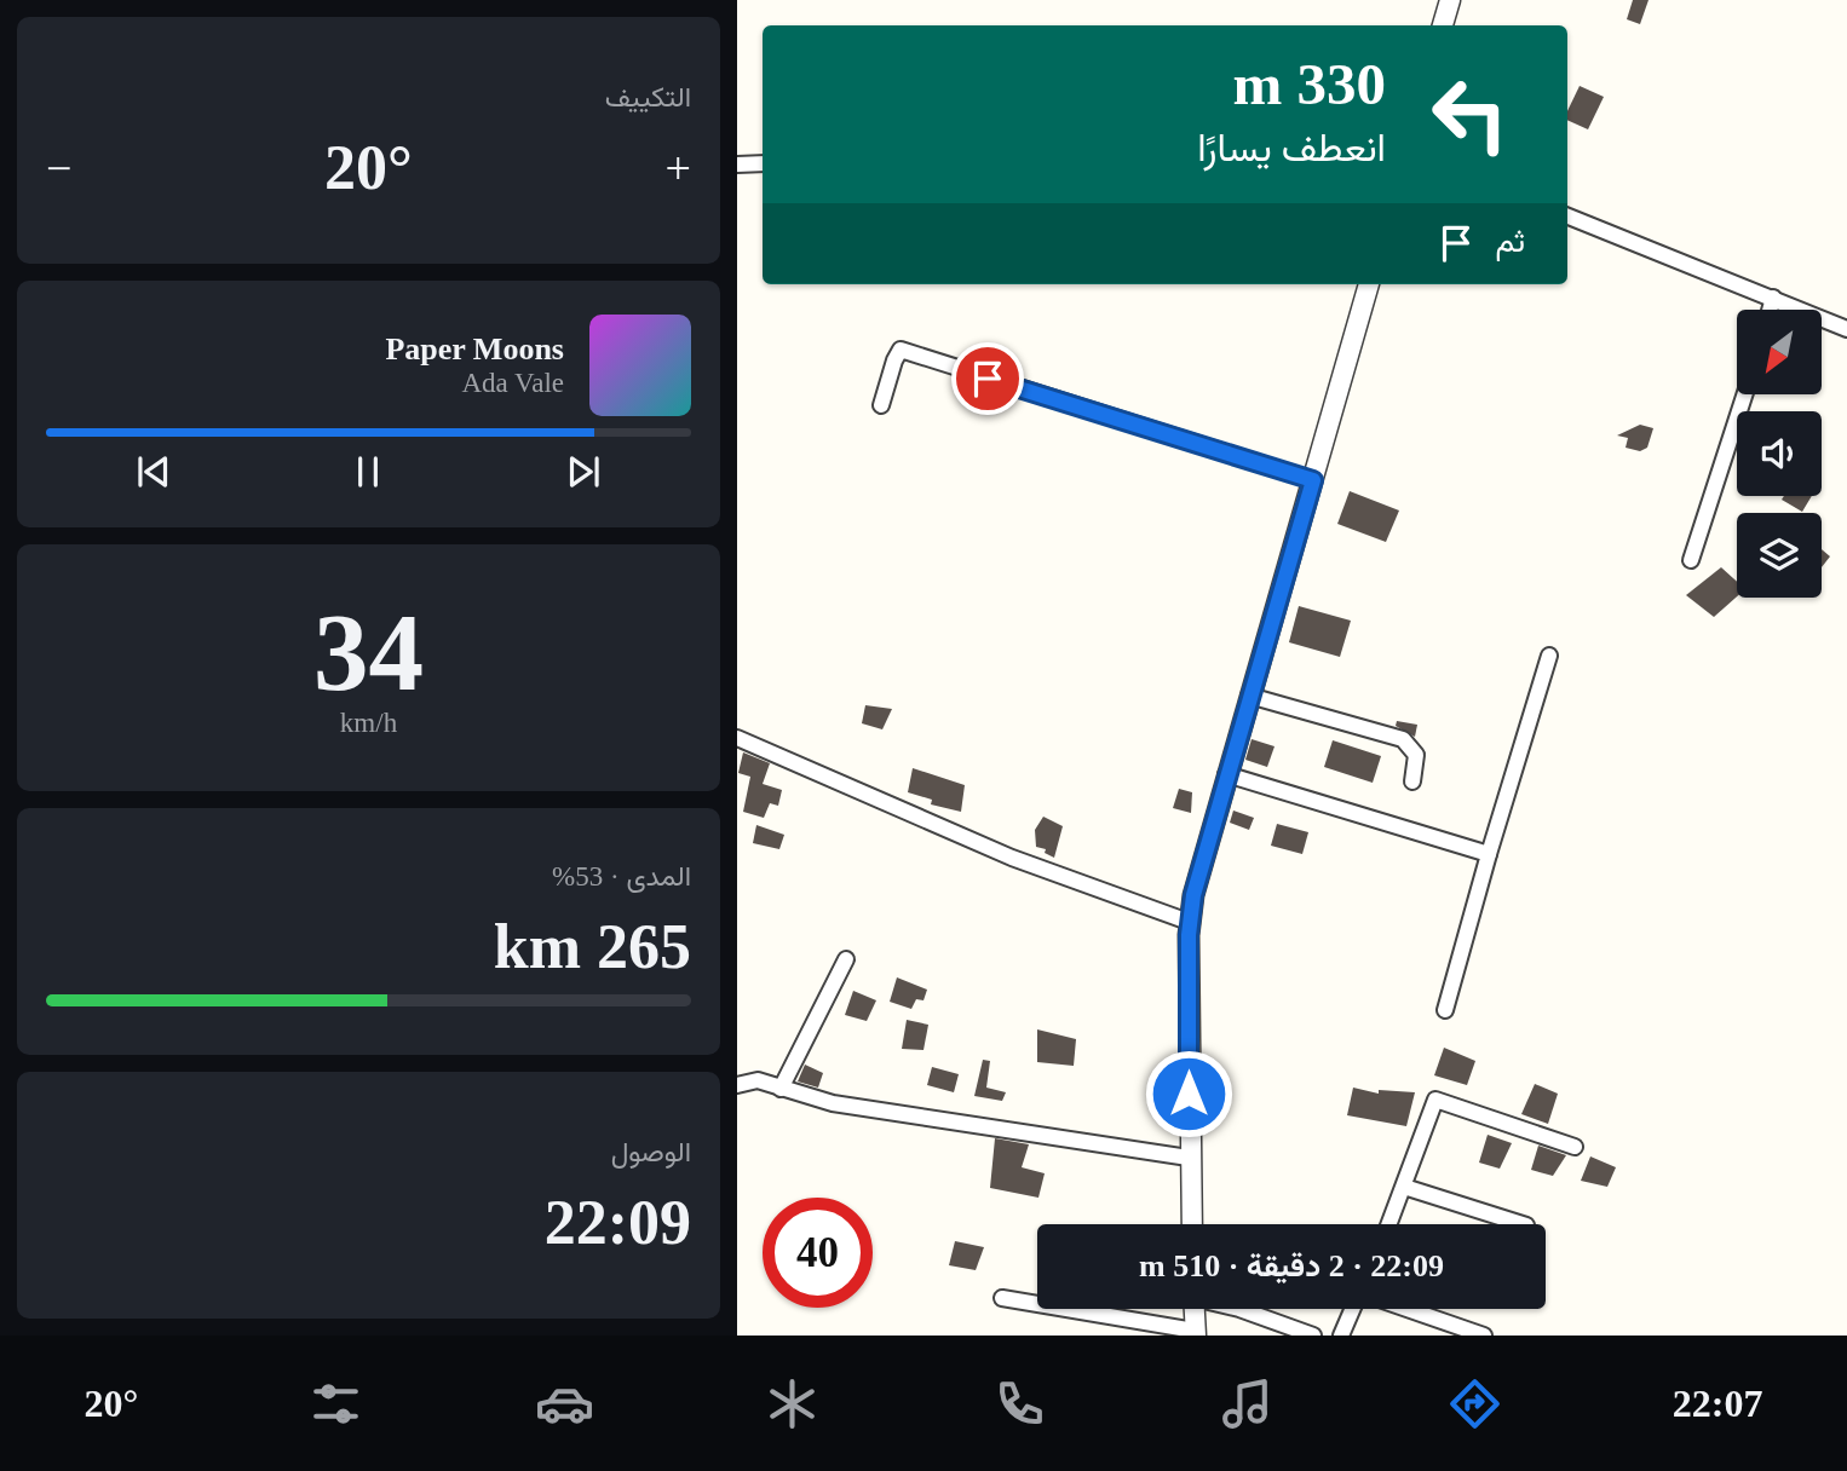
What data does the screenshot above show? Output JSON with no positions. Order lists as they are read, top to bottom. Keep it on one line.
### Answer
{"north":"bottom left","page":{"tile":["التكييف",["34","km/h"],["المدى · 53%","265 km"],["الوصول","22:09"]],"turn":["330 m","انعطف يسارًا"],"heat":["−","20°","+"],"then":"ثم","song":["Paper Moons","Ada Vale"],"limit":"40","trip":"22:09 · 2 دقيقة · 510 m","tabs":["22:07","20°"]}}
